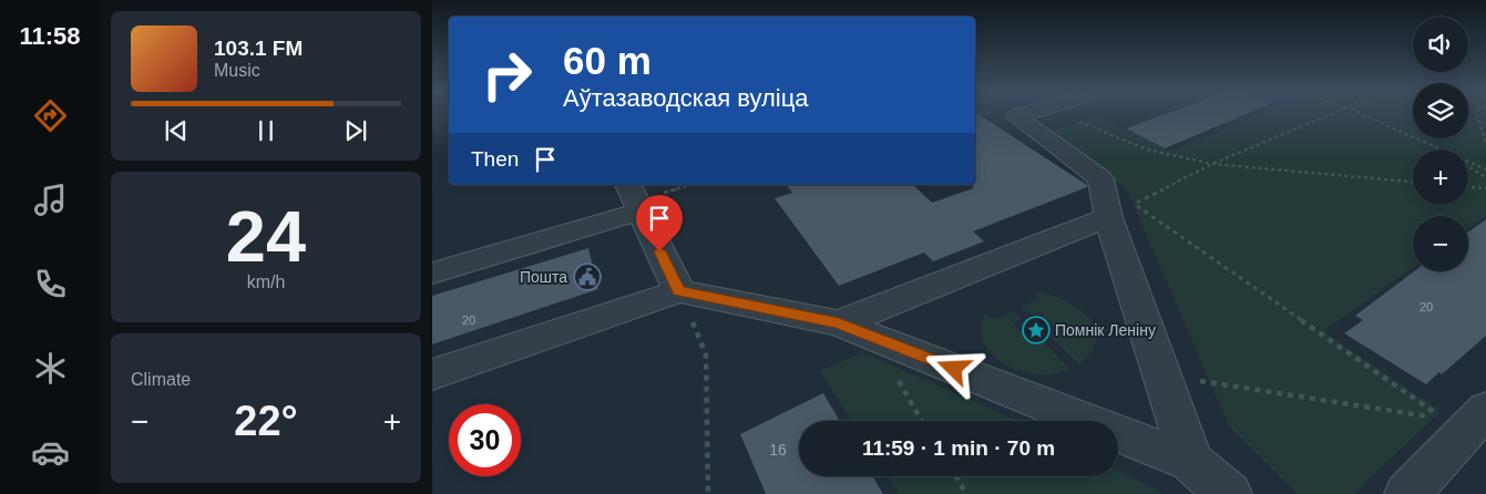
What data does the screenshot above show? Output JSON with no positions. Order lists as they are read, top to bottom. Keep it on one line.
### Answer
{"places":{"public building":["Пошта"],"place":["Помнік Леніну"]},"house_numbers":["20","20","16"],"page":{"tabs":"11:58","map_buttons":["+","−"],"turn":["60 m","Аўтазаводская вуліца"],"song":["103.1 FM","Music"],"then":"Then","tile":[["24","km/h"],"Climate"],"heat":["−","22°","+"],"limit":"30","trip":"11:59 · 1 min · 70 m"}}
